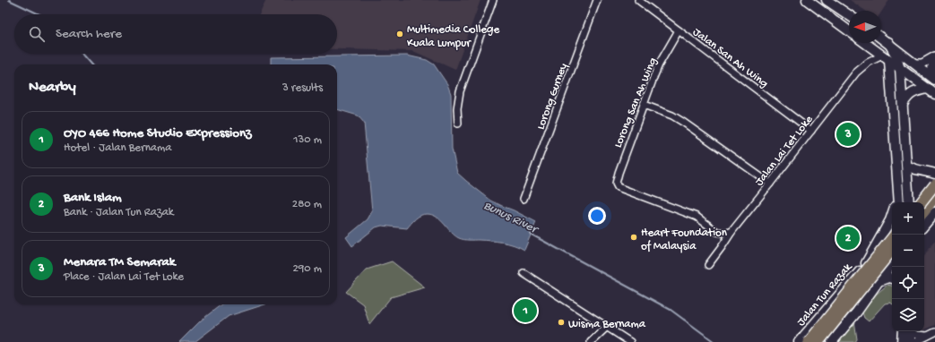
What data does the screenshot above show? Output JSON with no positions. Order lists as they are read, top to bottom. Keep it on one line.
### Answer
{"streets":{"main road":["Jalan Tun Razak"],"street":["Jalan San Ah Wing","Lorong Gurney","Lorong San Ah Wing","Jalan Lai Tet Loke"]},"crossings":[["Jalan San Ah Wing","Lorong San Ah Wing"],["Jalan San Ah Wing","Jalan Lai Tet Loke"],["Lorong San Ah Wing","Jalan Lai Tet Loke"]],"water":["Bunus River"],"places":["Multimedia College Kuala Lumpur","Heart Foundation of Malaysia","Wisma Bernama"],"north":"left","page":{"search":"Search here","heading":["Nearby","3 results"],"list":[{"mark":"1","name":"OYO 466 Home Studio Expressionz","note":"Hotel · Jalan Bernama","value":"130 m"},{"mark":"2","name":"Bank Islam","note":"Bank · Jalan Tun Razak","value":"280 m"},{"mark":"3","name":"Menara TM Semarak","note":"Place · Jalan Lai Tet Loke","value":"290 m"}],"pins":["3","2","1"],"map_buttons":["+","−"]}}
